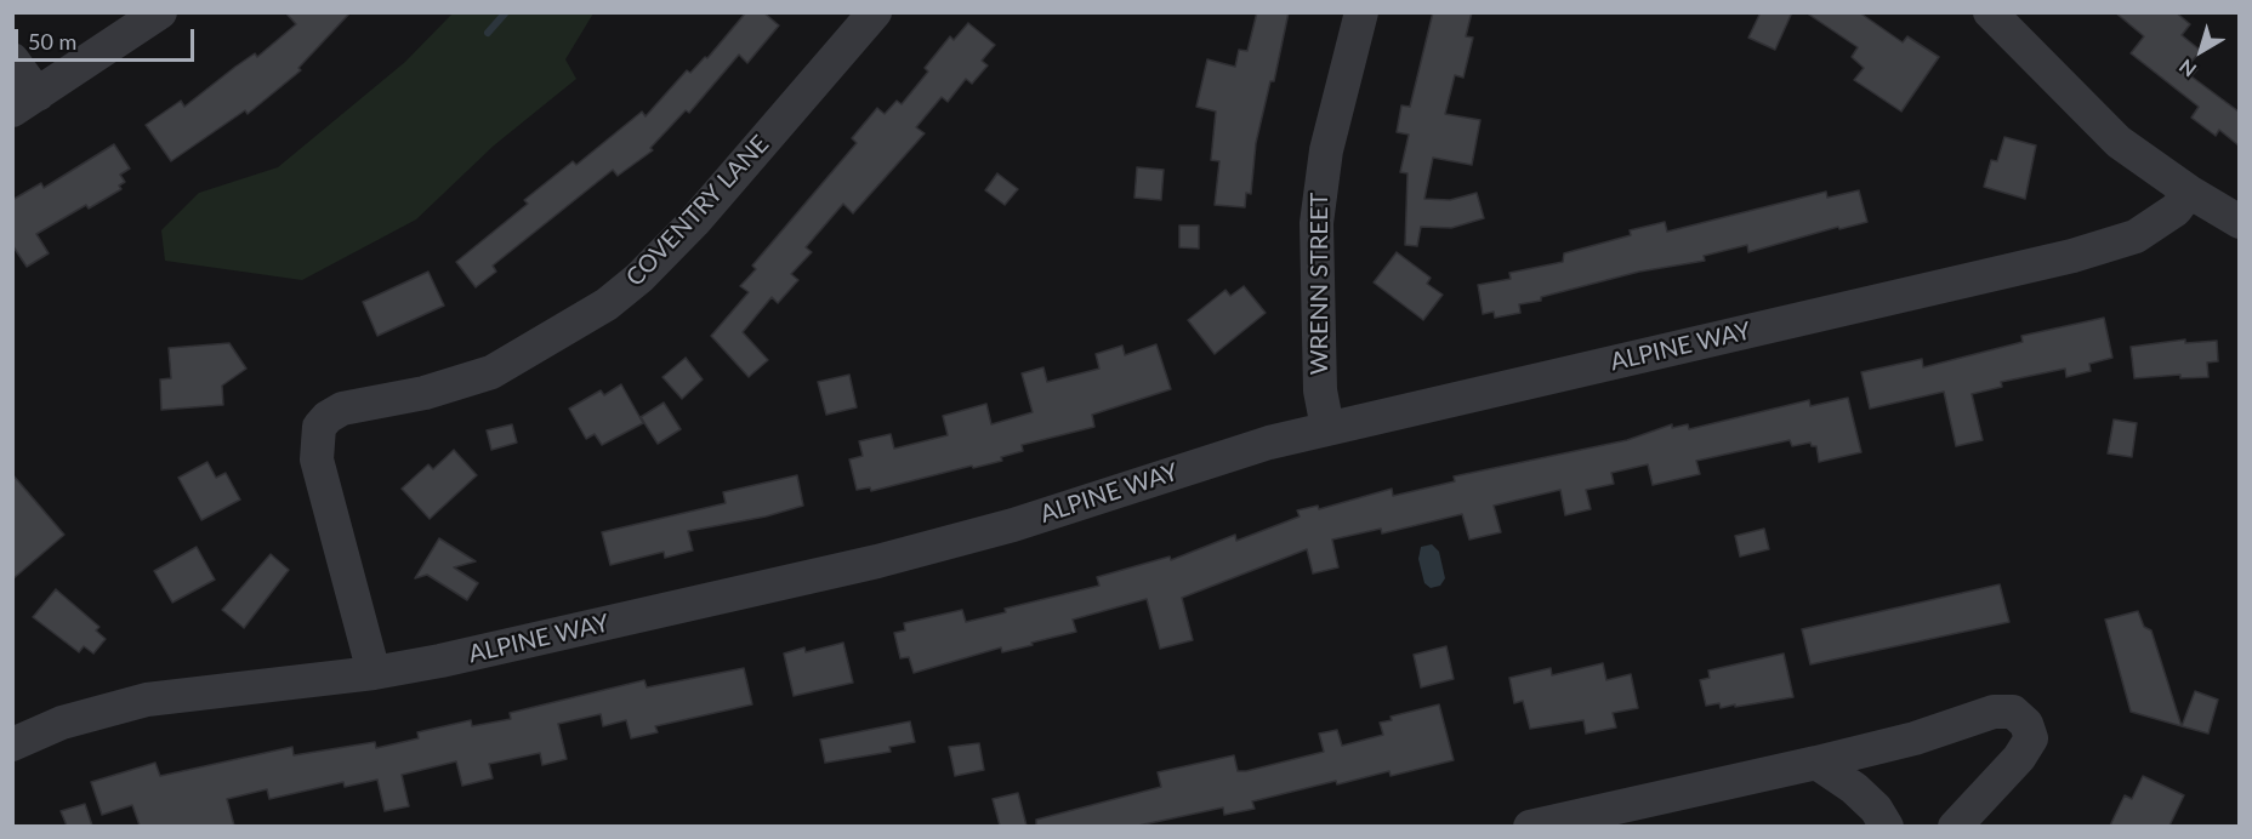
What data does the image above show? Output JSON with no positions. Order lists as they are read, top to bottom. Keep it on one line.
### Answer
{"streets":{"street":["COVENTRY LANE","WRENN STREET","ALPINE WAY"]},"crossings":[["COVENTRY LANE","ALPINE WAY"],["WRENN STREET","ALPINE WAY"]],"scale_bar":"50 m","north":"bottom left"}
